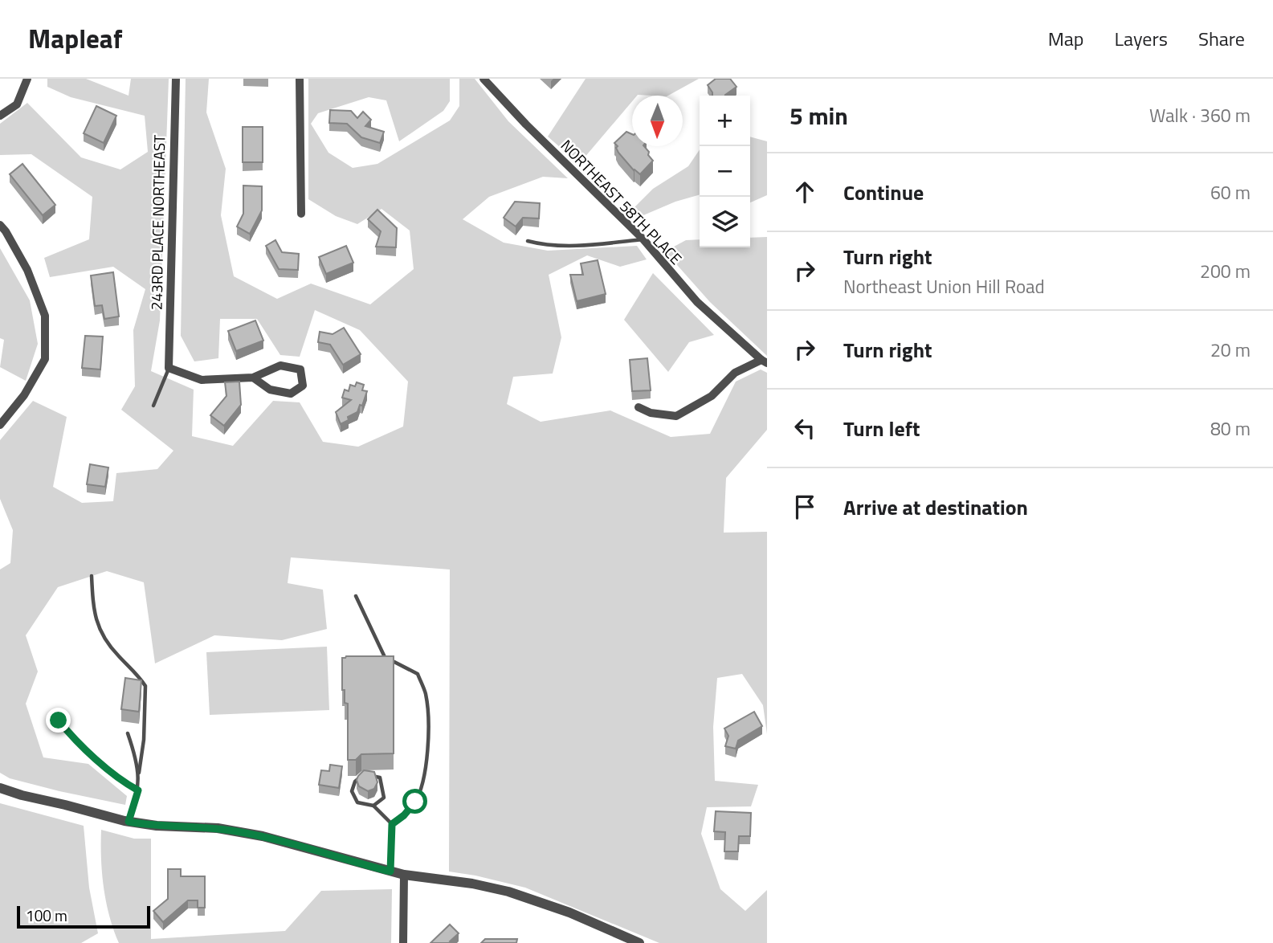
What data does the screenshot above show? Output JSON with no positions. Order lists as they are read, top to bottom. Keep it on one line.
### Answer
{"streets":{"street":["NORTHEAST 58TH PLACE","243RD PLACE NORTHEAST"]},"scale_bar":"100 m","north":"bottom","page":{"header":"Mapleaf","nav":["Map","Layers","Share"],"heading":["5 min","Walk · 360 m"],"map_buttons":["+","−"],"list":[["Continue","60 m"],["Turn right","Northeast Union Hill Road","200 m"],["Turn right","20 m"],["Turn left","80 m"],"Arrive at destination"],"scale":"100 m"}}
